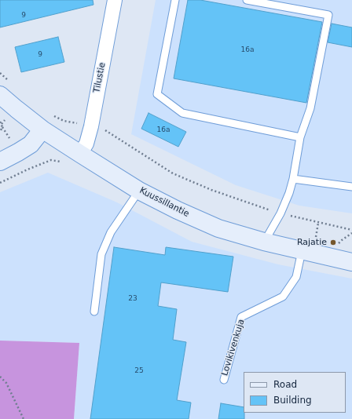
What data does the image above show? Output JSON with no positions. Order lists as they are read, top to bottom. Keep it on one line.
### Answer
{"streets":{"main road":["Kuussillantie"],"street":["Tilustie"],"lane":["Lovikivenkuja"]},"crossings":[["Tilustie","Kuussillantie"],["Kuussillantie","Lovikivenkuja"]],"places":["Rajatie"],"house_numbers":["9","16a","9","16a","23","25"],"legend":["Road","Building"]}
